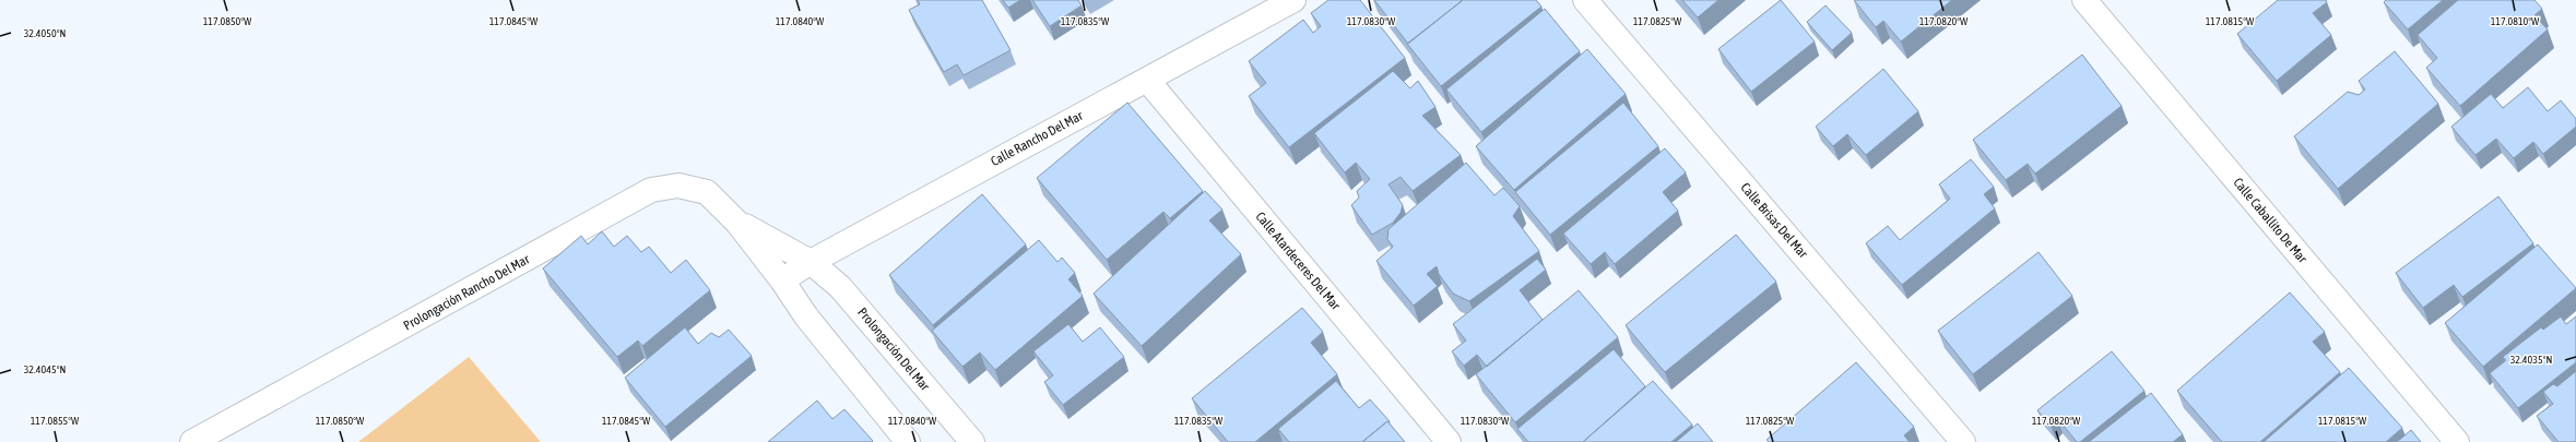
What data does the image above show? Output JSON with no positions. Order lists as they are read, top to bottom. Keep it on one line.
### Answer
{"streets":{"street":["Calle Rancho Del Mar","Calle Brisas Del Mar","Calle Caballito De Mar","Calle Atardeceres Del Mar","Prolongación Rancho Del Mar","Prolongación Del Mar"]},"crossings":[["Calle Rancho Del Mar","Calle Atardeceres Del Mar"],["Calle Rancho Del Mar","Prolongación Rancho Del Mar"],["Calle Rancho Del Mar","Prolongación Del Mar"],["Prolongación Rancho Del Mar","Prolongación Del Mar"]],"coordinates":["117.0850°W","117.0845°W","117.0840°W","117.0835°W","117.0830°W","117.0825°W","117.0820°W","117.0815°W","117.0810°W","32.4050°N","32.4035°N","32.4045°N","117.0855°W"]}
